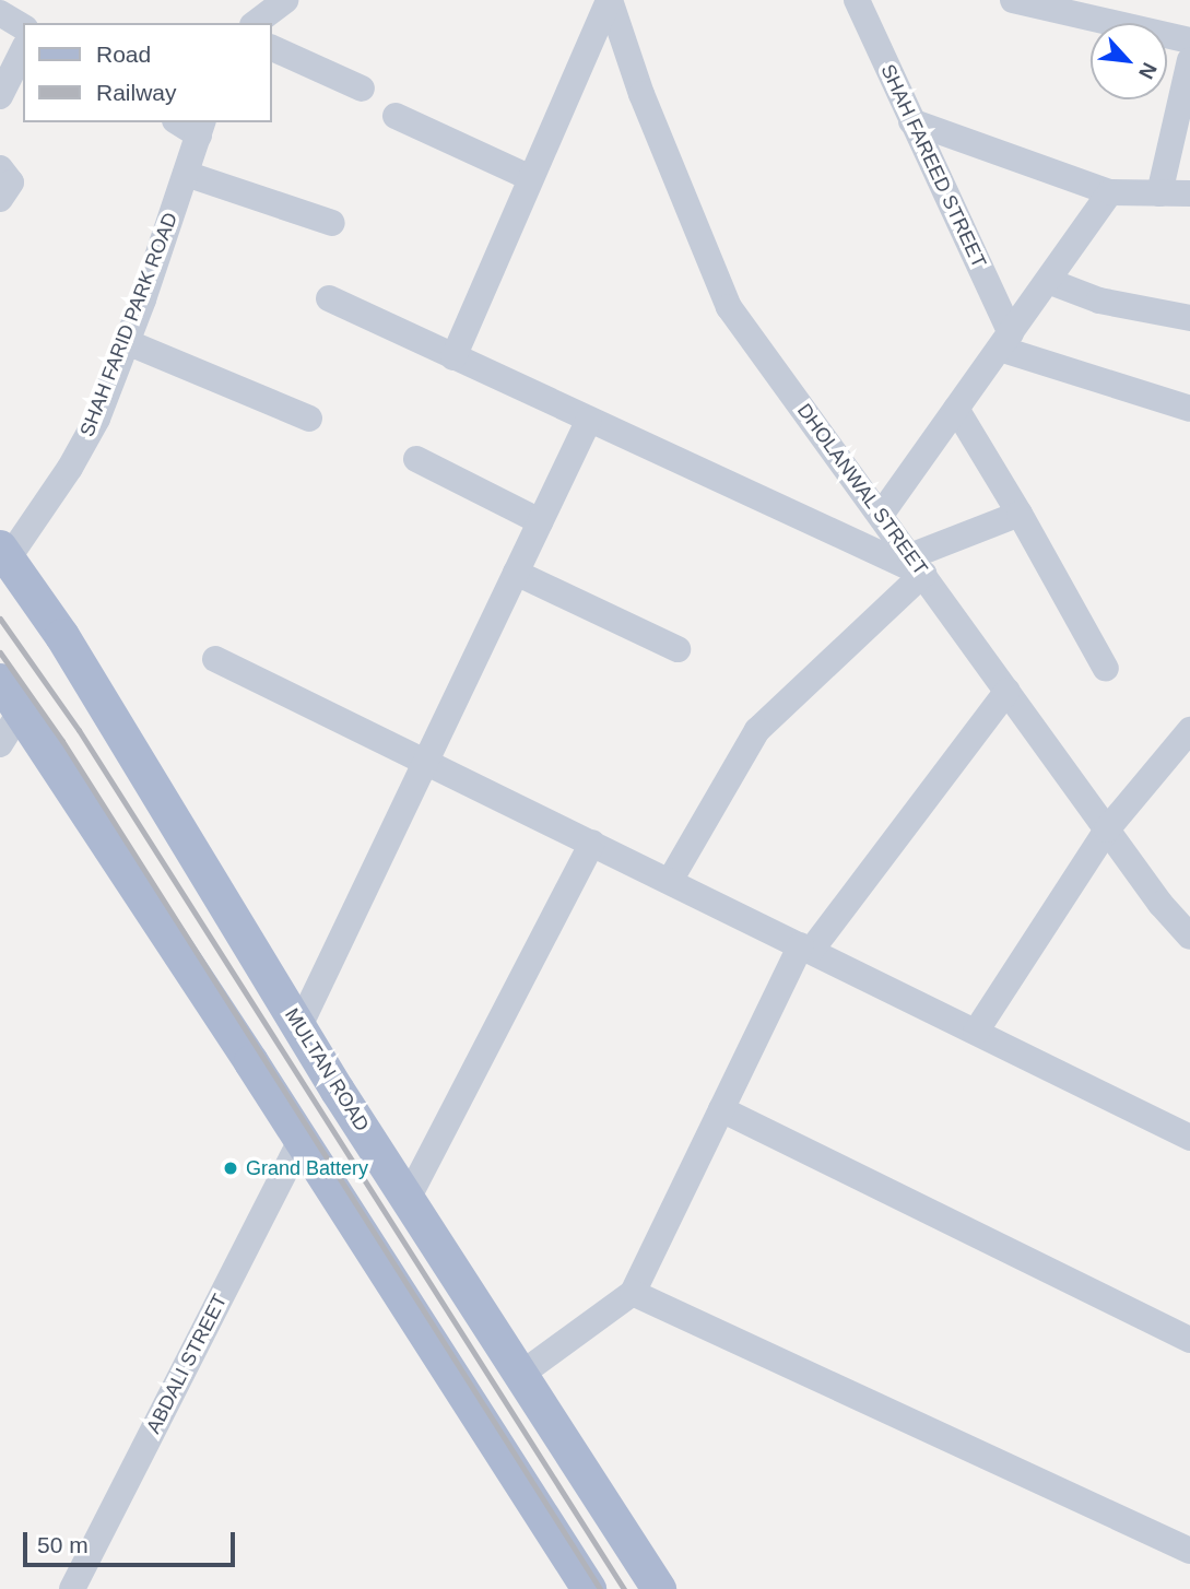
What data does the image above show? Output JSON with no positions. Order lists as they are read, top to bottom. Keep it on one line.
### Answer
{"streets":{"main road":["MULTAN ROAD"],"street":["SHAH FAREED STREET","SHAH FARID PARK ROAD","DHOLANWAL STREET","ABDALI STREET"]},"crossings":[["SHAH FARID PARK ROAD","MULTAN ROAD"]],"places":["Grand Battery"],"legend":["Road","Railway"],"scale_bar":"50 m","north":"bottom right"}
